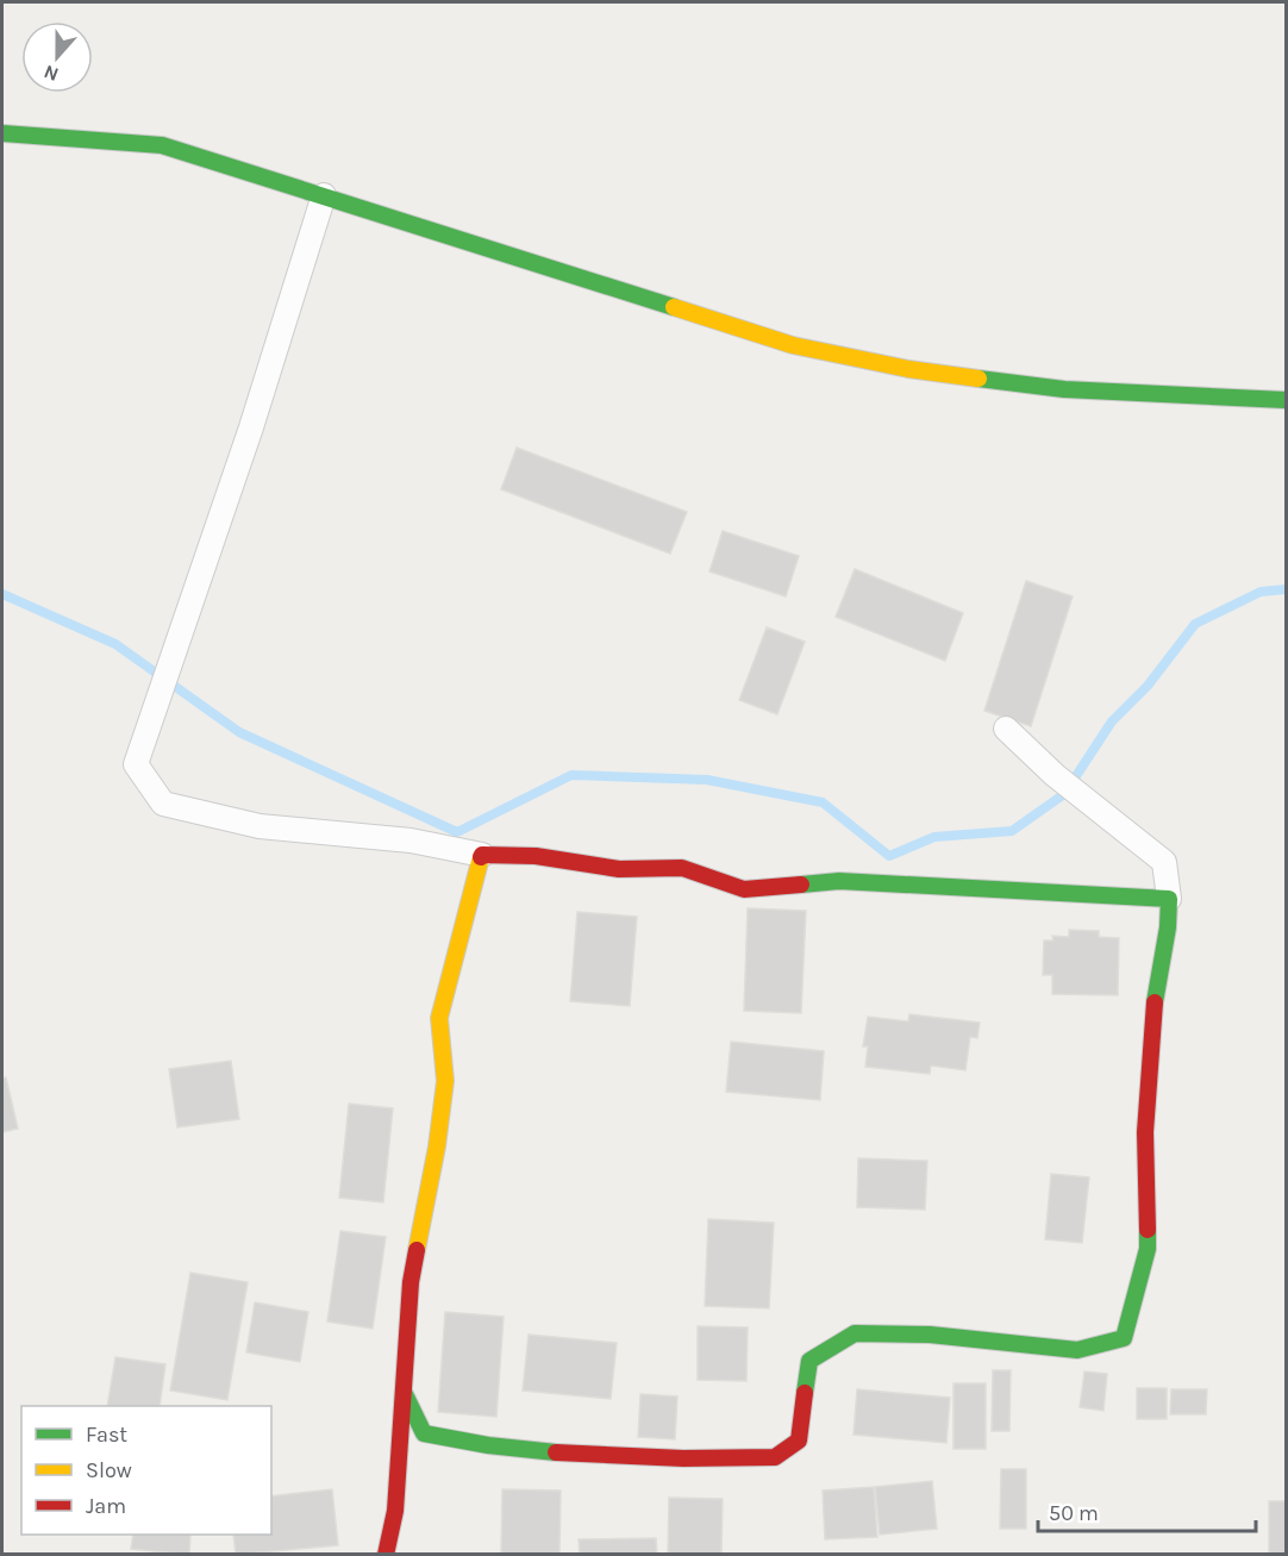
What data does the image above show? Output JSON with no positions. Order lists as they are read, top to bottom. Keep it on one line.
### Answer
{"legend":["Fast","Slow","Jam"],"scale_bar":"50 m","north":"bottom"}
